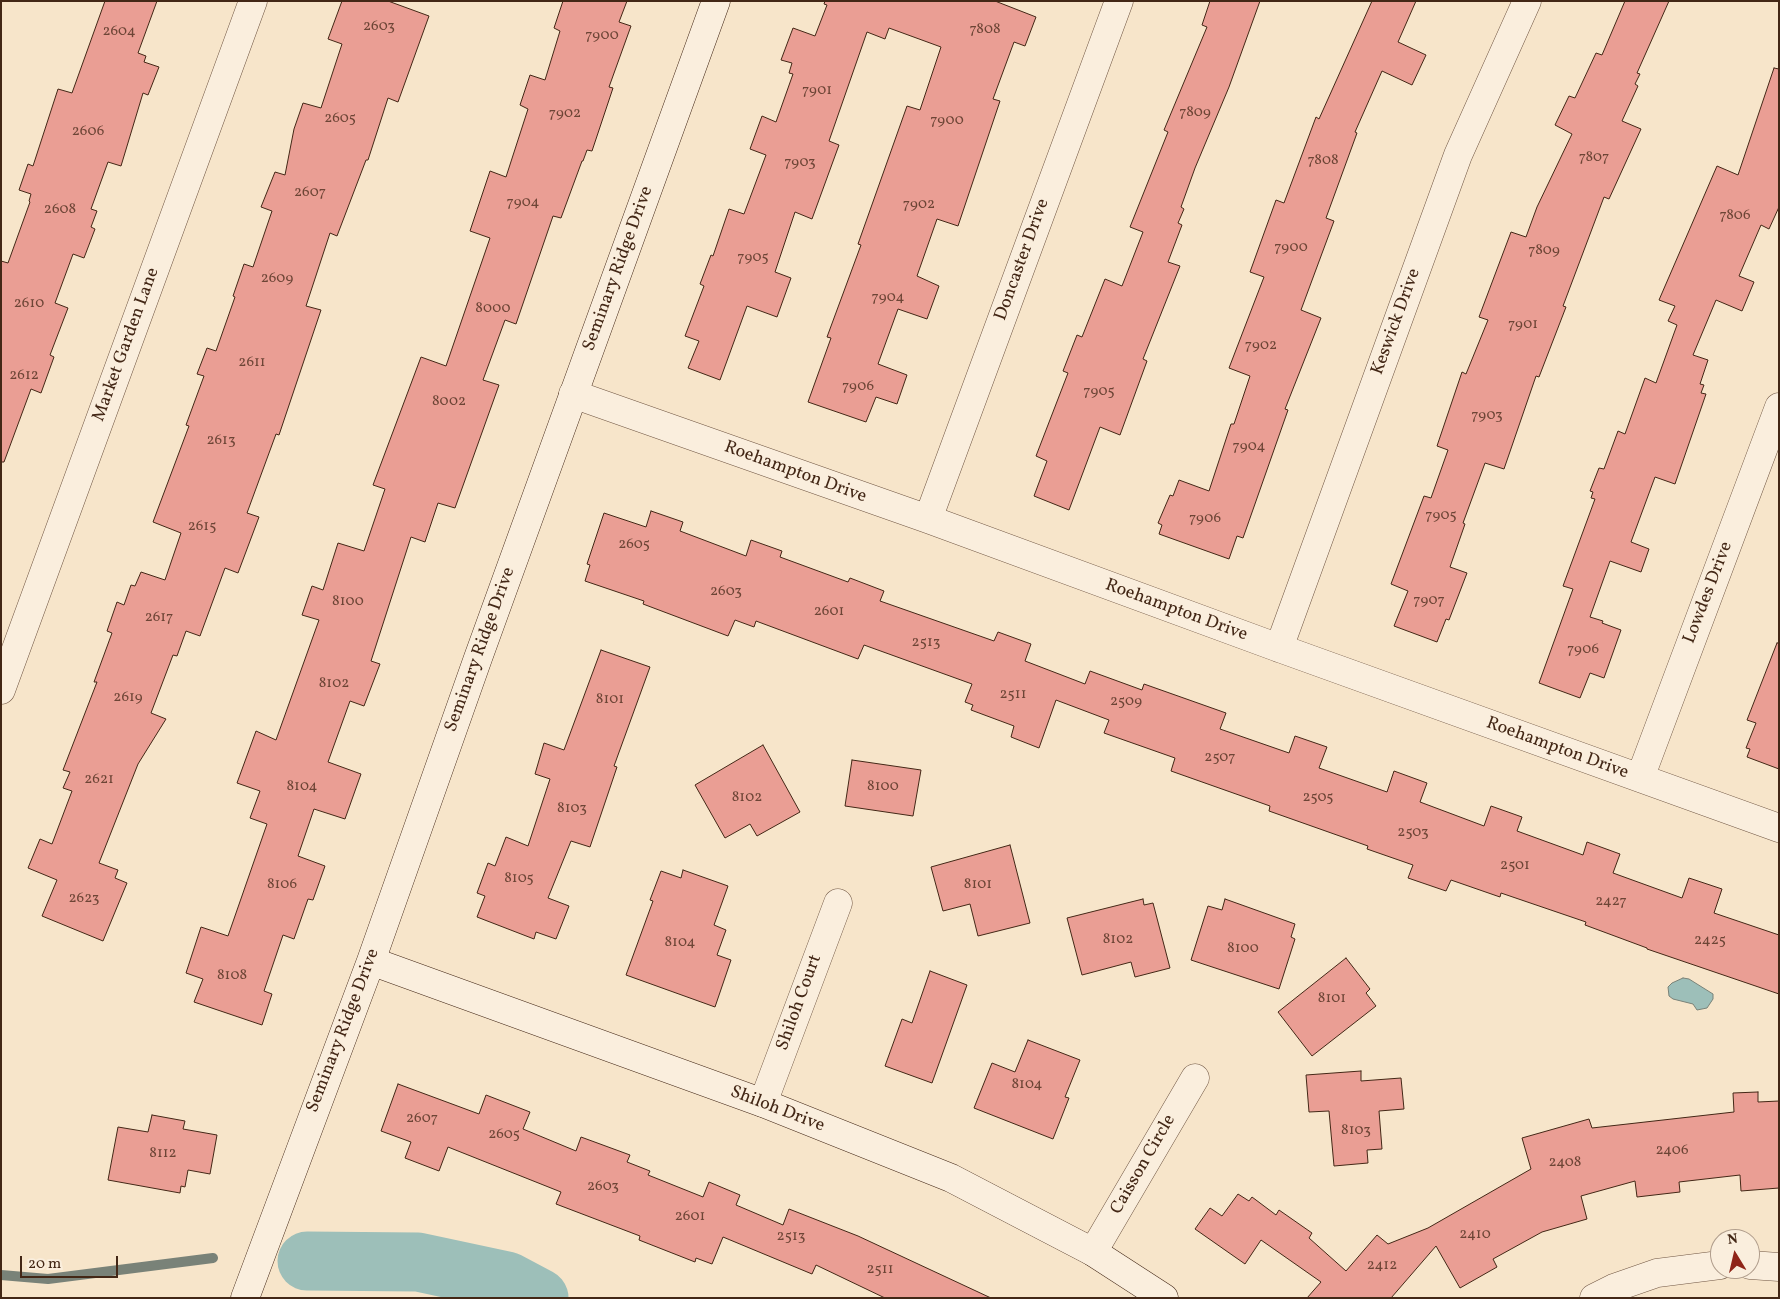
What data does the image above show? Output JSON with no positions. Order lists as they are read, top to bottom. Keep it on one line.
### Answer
{"streets":{"street":["Doncaster Drive","Seminary Ridge Drive","Keswick Drive","Market Garden Lane","Roehampton Drive","Lowdes Drive","Shiloh Court","Shiloh Drive","Caisson Circle"]},"crossings":[["Doncaster Drive","Roehampton Drive"],["Seminary Ridge Drive","Roehampton Drive"],["Seminary Ridge Drive","Shiloh Drive"],["Keswick Drive","Roehampton Drive"],["Roehampton Drive","Lowdes Drive"],["Shiloh Court","Shiloh Drive"],["Shiloh Drive","Caisson Circle"]],"house_numbers":["2603","7808","2604","7900","7901","7809","7902","2605","7900","2606","7807","7808","7903","2607","7904","7902","2608","7806","7900","7809","7905","2609","7904","2610","8000","7901","7902","2611","2612","7906","7905","8002","7903","2613","7904","7905","7906","2615","2605","2603","7907","8100","2601","2617","2513","7906","8102","2511","2619","8101","2509","2507","2621","8104","8100","8102","2505","8103","2503","2501","8105","8106","8101","2623","2427","8102","2425","8104","8100","8108","8101","8104","2607","8103","2605","2406","8112","2408","2603","2601","2410","2513","2412","2511"],"scale_bar":"20 m","north":"top"}
